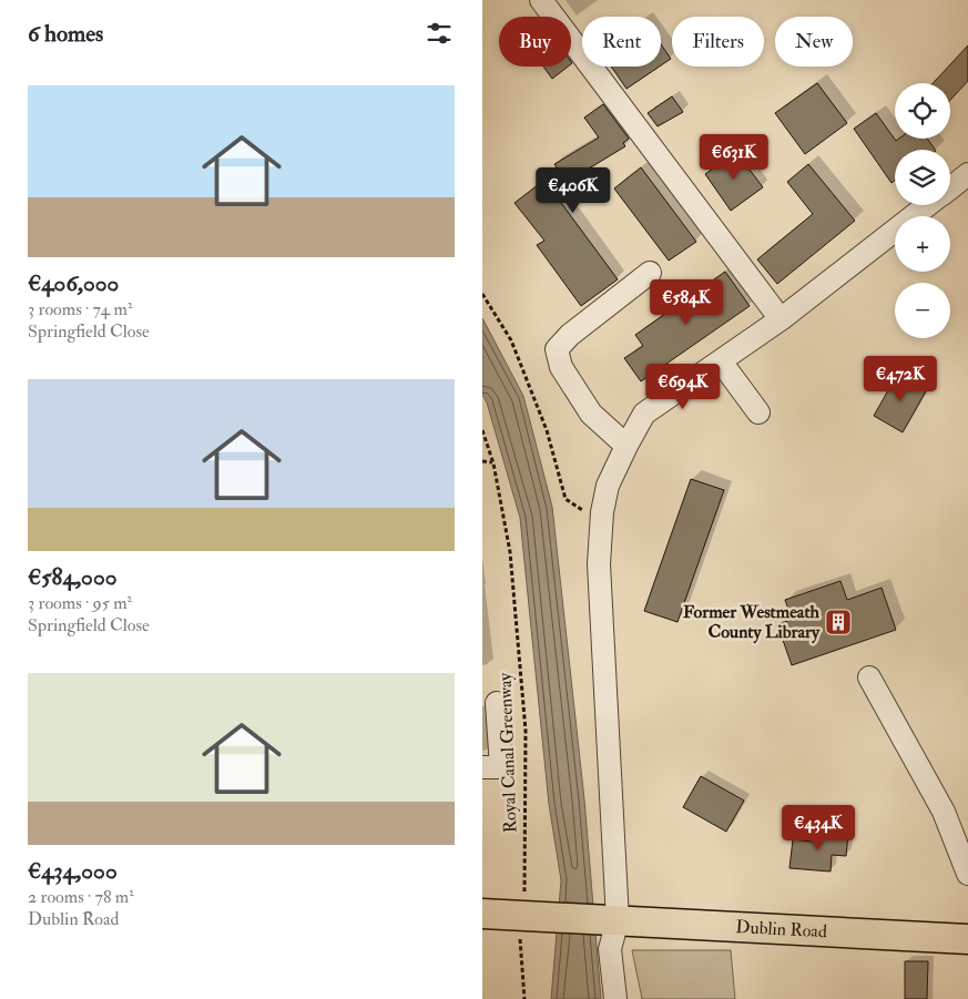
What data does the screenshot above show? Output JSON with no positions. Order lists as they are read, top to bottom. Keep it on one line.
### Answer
{"streets":{"main road":["Dublin Road"],"path":["Royal Canal Greenway"]},"crossings":[["Royal Canal Greenway","Dublin Road"]],"places":{"building":["Former Westmeath County Library"]},"page":{"heading":"6 homes","chip":["Buy","Rent","Filters","New"],"list":[{"name":"€406,000","note":"3 rooms · 74 m² · Springfield Close"},{"name":"€584,000","note":"3 rooms · 95 m² · Springfield Close"},{"name":"€434,000","note":"2 rooms · 78 m² · Dublin Road"}],"map_buttons":["+","−"],"price":["€631K","€406K","€584K","€472K","€694K","€434K"]}}
